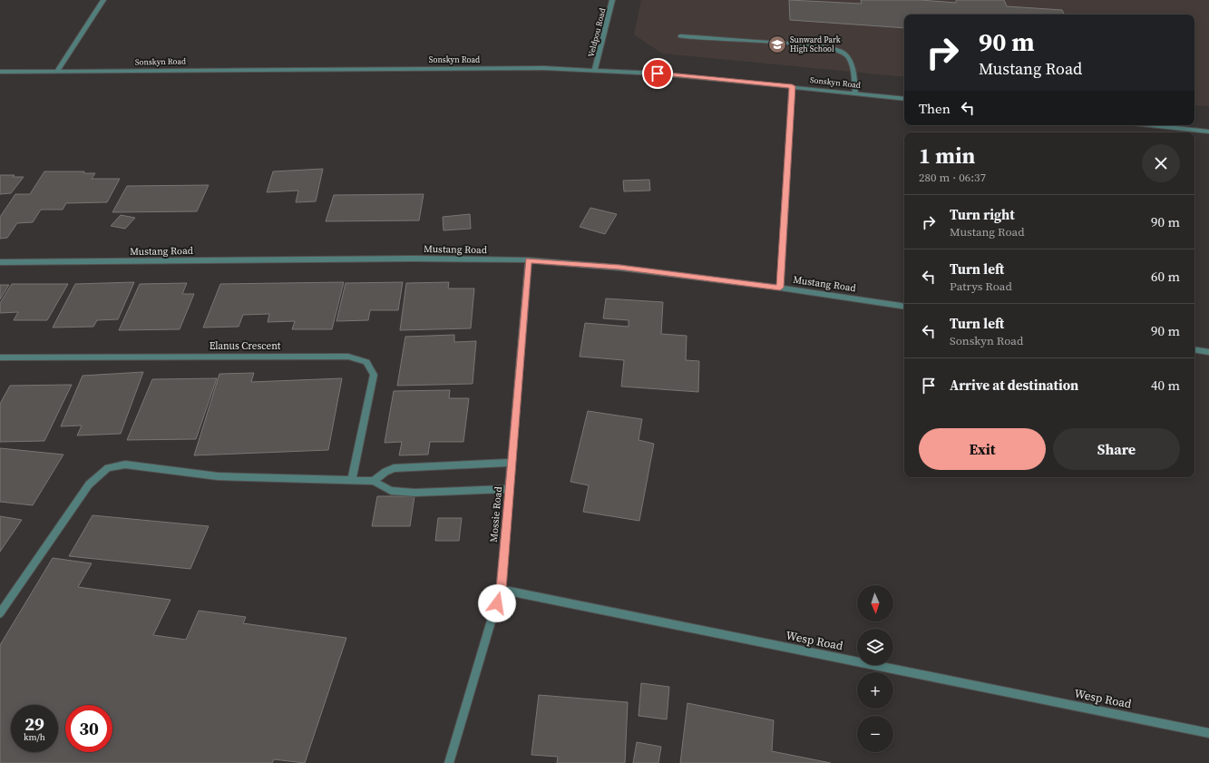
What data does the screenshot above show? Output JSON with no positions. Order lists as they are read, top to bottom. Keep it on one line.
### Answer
{"streets":{"street":["Veldpou Road","Sonskyn Road","Mustang Road","Elanus Crescent","Mossie Road","Wesp Road"]},"crossings":[["Veldpou Road","Sonskyn Road"],["Mustang Road","Mossie Road"],["Mossie Road","Wesp Road"]],"places":{"school or university":["Sunward Park High School"]},"north":"bottom","page":{"turn":["90 m","Mustang Road"],"then":"Then","heading":["1 min","280 m · 06:37"],"list":[{"name":"Turn right","note":"Mustang Road","value":"90 m"},{"name":"Turn left","note":"Patrys Road","value":"60 m"},{"name":"Turn left","note":"Sonskyn Road","value":"90 m"},{"name":"Arrive at destination","value":"40 m"}],"buttons":["Exit","Share"],"map_buttons":["+","−"],"speed":"29 km/h","limit":"30"}}
